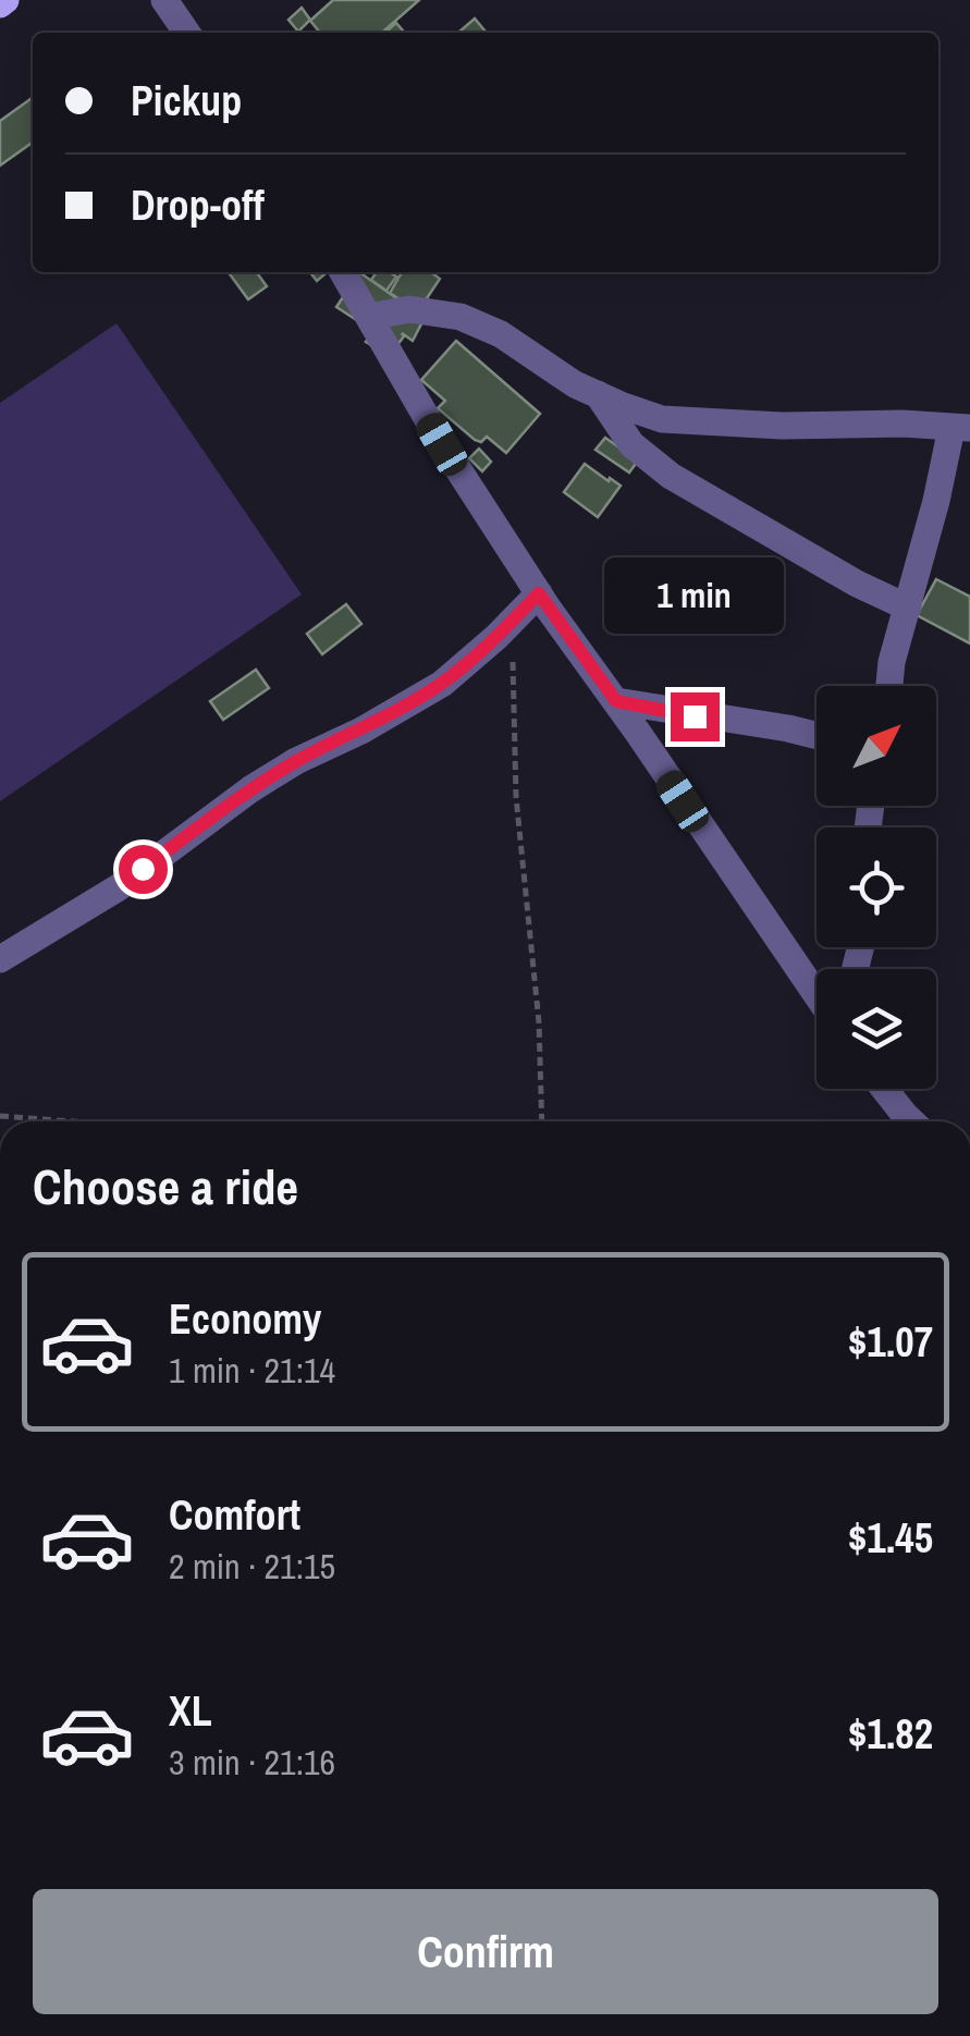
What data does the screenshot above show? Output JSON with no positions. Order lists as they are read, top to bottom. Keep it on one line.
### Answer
{"north":"top right","page":{"banner":["Pickup","Drop-off"],"bubble":"1 min","heading":"Choose a ride","list":[{"name":"Economy","note":"1 min · 21:14","value":"$1.07"},{"name":"Comfort","note":"2 min · 21:15","value":"$1.45"},{"name":"XL","note":"3 min · 21:16","value":"$1.82"}],"buttons":"Confirm"}}
